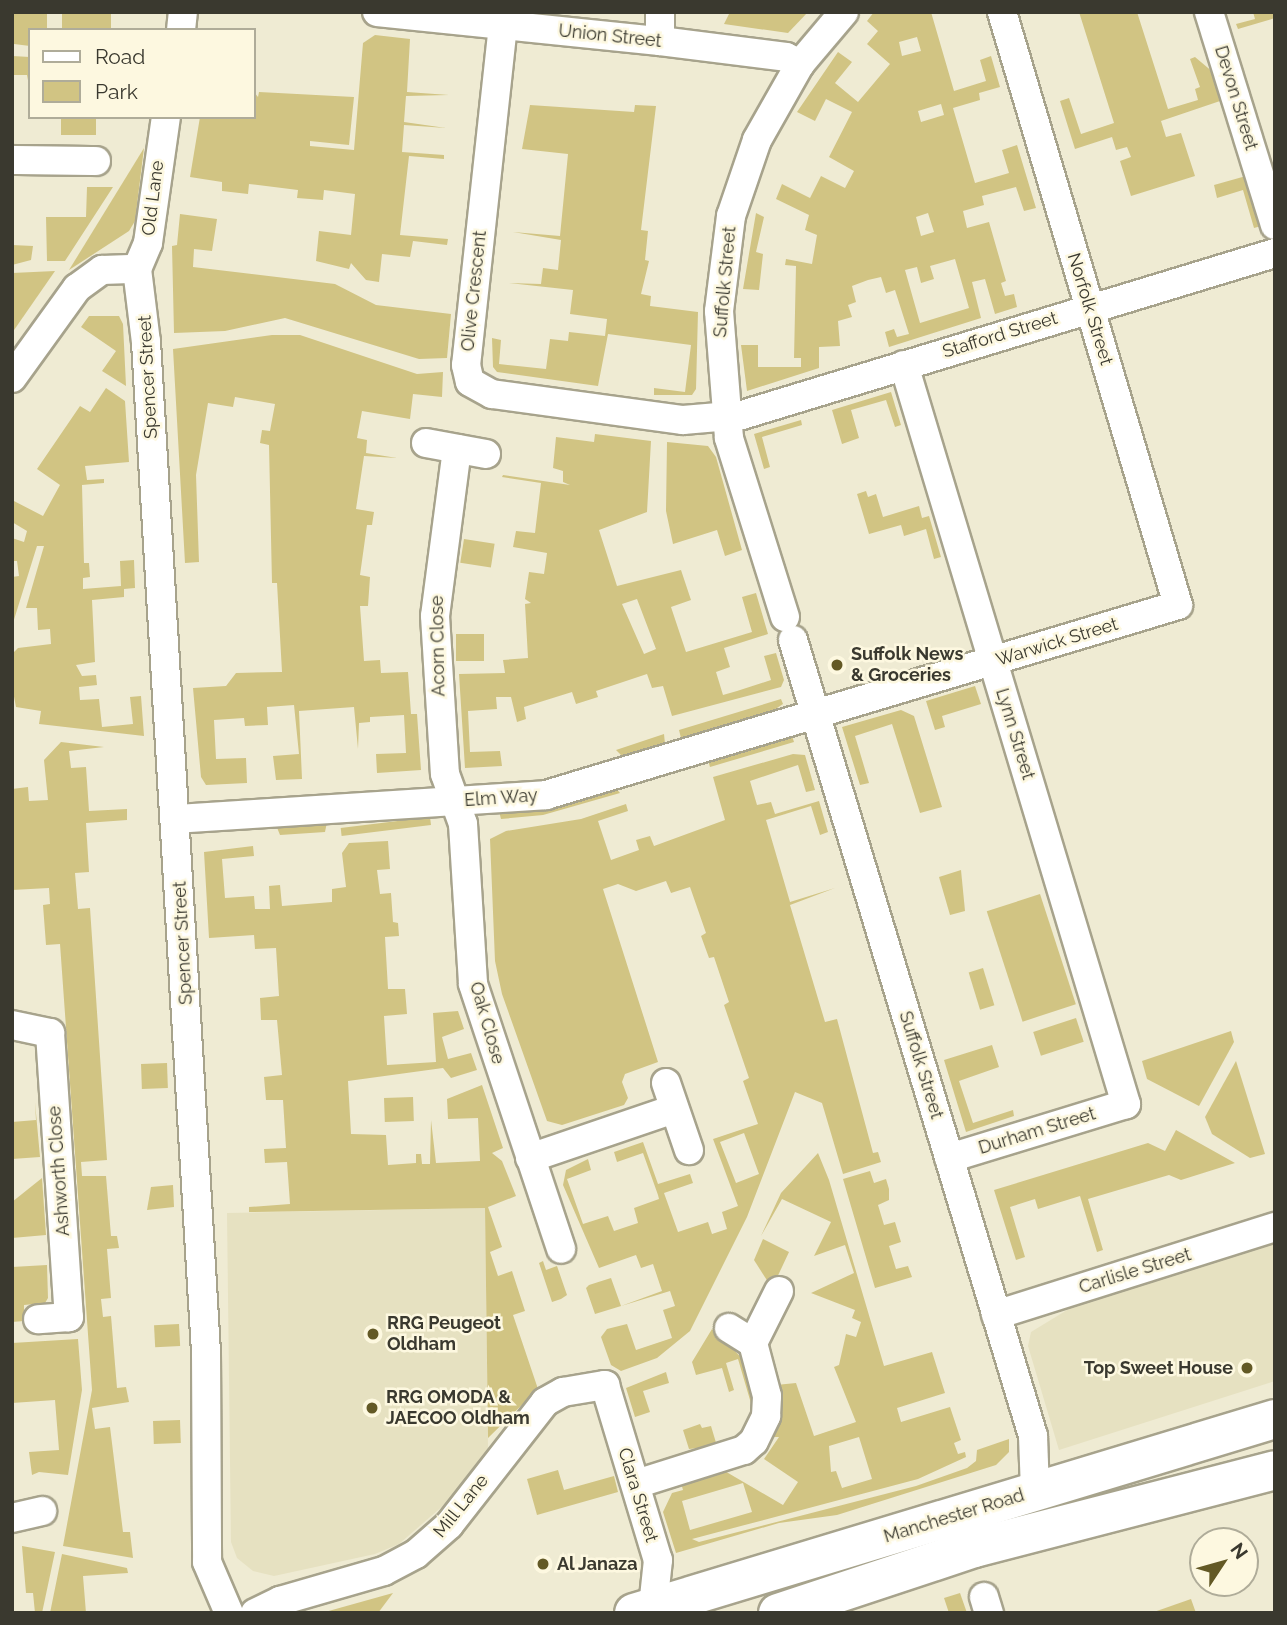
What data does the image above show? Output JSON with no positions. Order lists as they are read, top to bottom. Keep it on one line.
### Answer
{"streets":{"highway":["Manchester Road"],"street":["Union Street","Devon Street","Old Lane","Suffolk Street","Olive Crescent","Norfolk Street","Stafford Street","Spencer Street","Warwick Street","Acorn Close","Lynn Street","Elm Way","Oak Close","Durham Street","Ashworth Close","Carlisle Street","Clara Street","Mill Lane"]},"crossings":[["Union Street","Suffolk Street"],["Union Street","Olive Crescent"],["Old Lane","Spencer Street"],["Suffolk Street","Olive Crescent"],["Suffolk Street","Stafford Street"],["Suffolk Street","Warwick Street"],["Suffolk Street","Elm Way"],["Suffolk Street","Durham Street"],["Suffolk Street","Carlisle Street"],["Suffolk Street","Manchester Road"],["Olive Crescent","Stafford Street"],["Norfolk Street","Stafford Street"],["Norfolk Street","Warwick Street"],["Stafford Street","Lynn Street"],["Spencer Street","Elm Way"],["Warwick Street","Lynn Street"],["Warwick Street","Elm Way"],["Acorn Close","Elm Way"],["Acorn Close","Oak Close"],["Lynn Street","Durham Street"],["Elm Way","Oak Close"],["Clara Street","Mill Lane"],["Clara Street","Manchester Road"]],"places":["Suffolk News & Groceries","RRG Peugeot Oldham","Top Sweet House","RRG OMODA & JAECOO Oldham","Al Janaza"],"legend":["Road","Park"],"north":"top right"}
